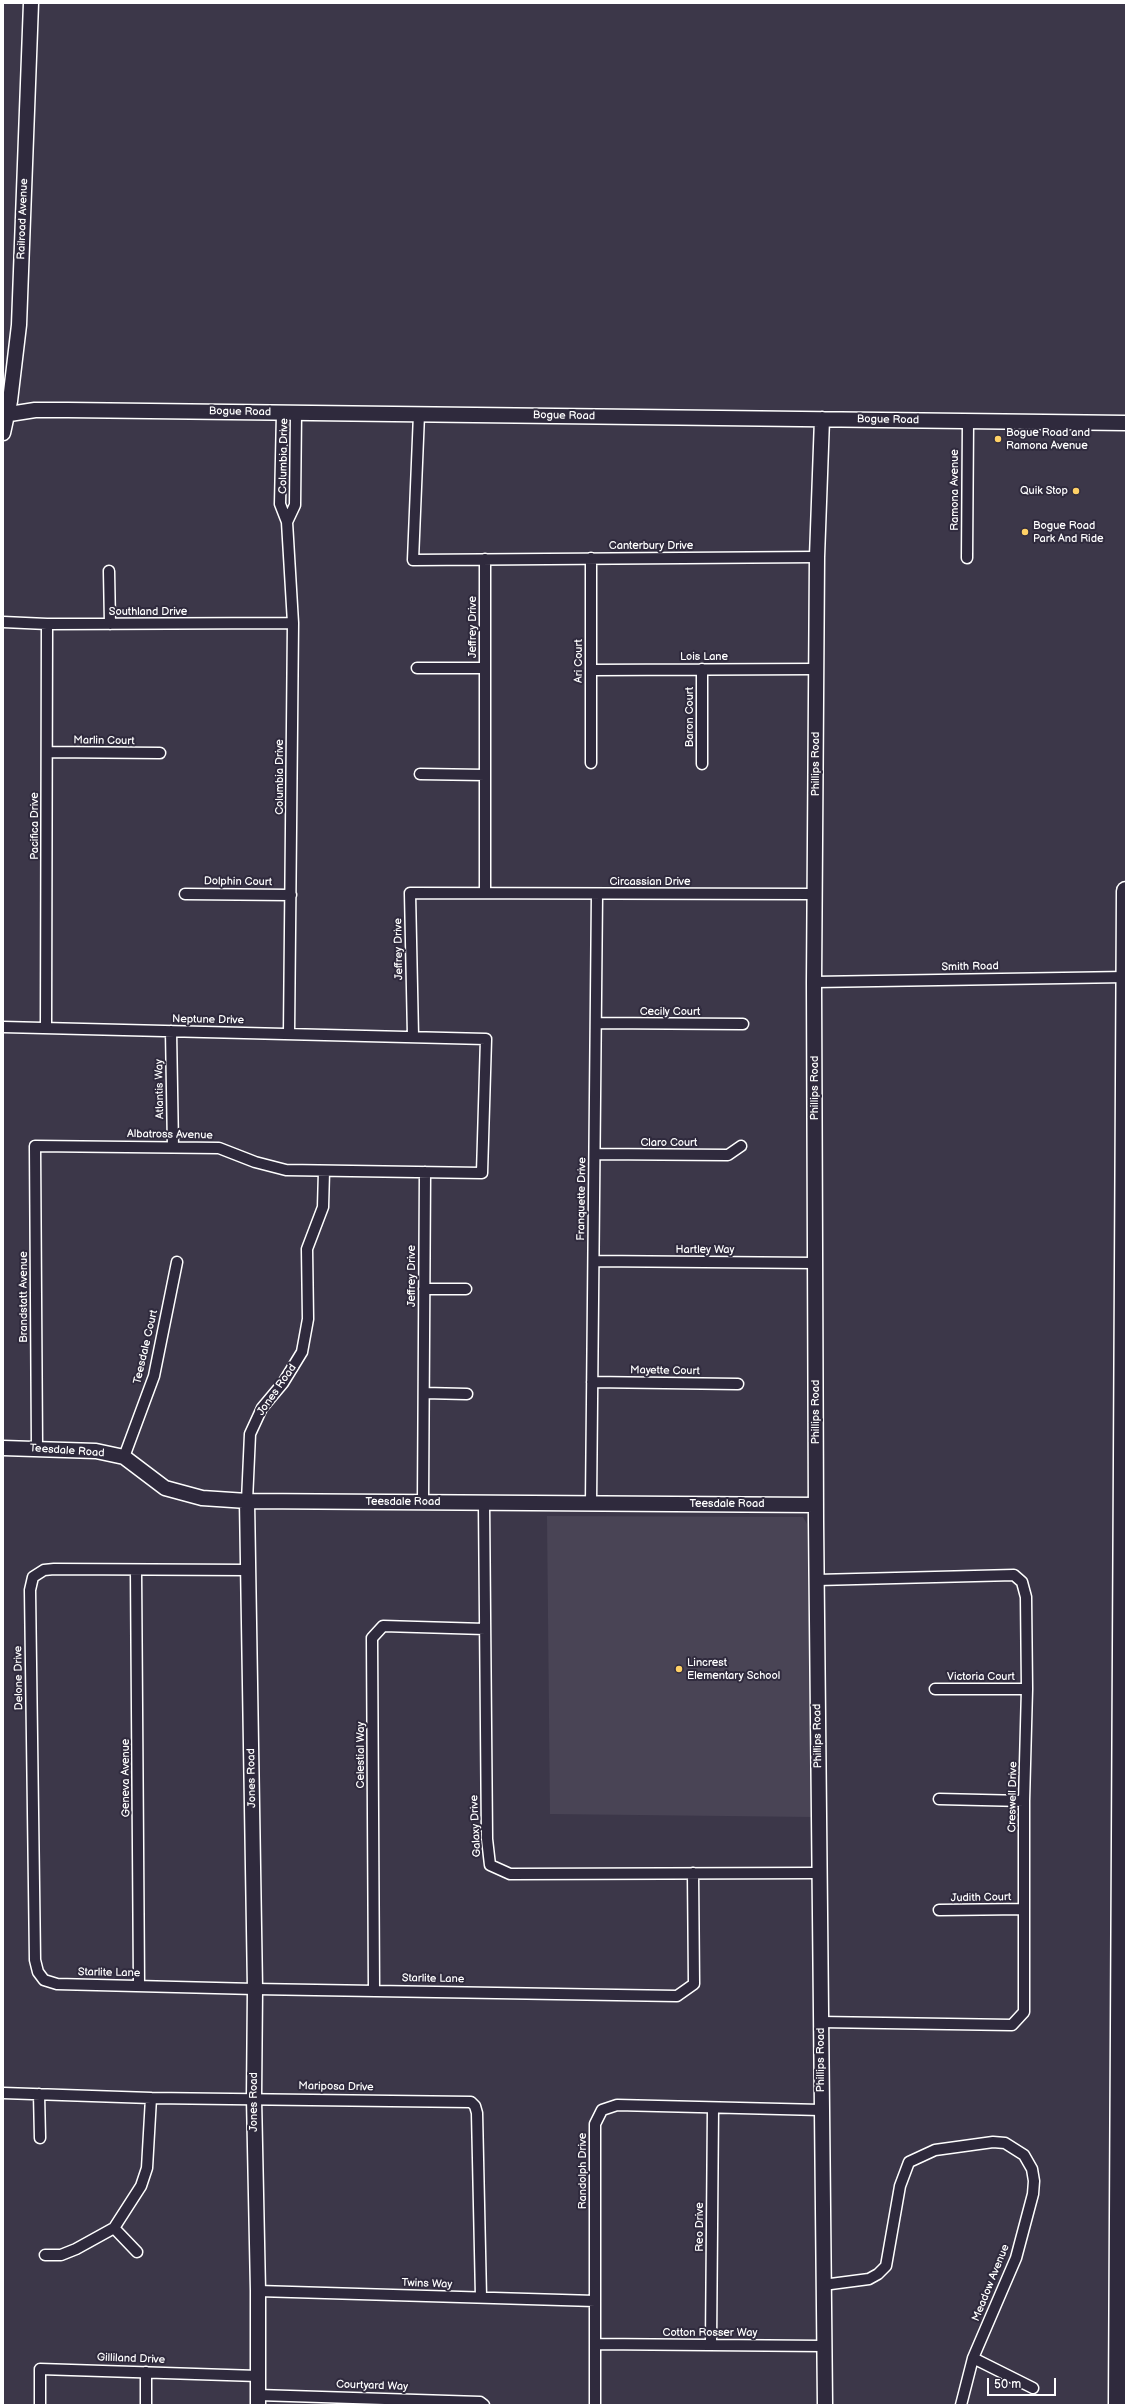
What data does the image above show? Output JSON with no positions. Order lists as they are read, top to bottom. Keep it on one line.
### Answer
{"streets":{"street":["Railroad Avenue","Bogue Road","Columbia Drive","Ramona Avenue","Canterbury Drive","Southland Drive","Jeffrey Drive","Lois Lane","Ari Court","Baron Court","Marlin Court","Phillips Road","Pacifica Drive","Dolphin Court","Circassian Drive","Smith Road","Cecily Court","Neptune Drive","Atlantis Way","Albatross Avenue","Claro Court","Franquette Drive","Hartley Way","Brandstatt Avenue","Teesdale Court","Mayette Court","Jones Road","Teesdale Road","Victoria Court","Delone Drive","Celestial Way","Geneva Avenue","Creswell Drive","Galaxy Drive","Judith Court","Starlite Lane","Mariposa Drive","Randolph Drive","Reo Drive","Meadow Avenue","Twins Way","Cotton Rosser Way","Gilliland Drive","Courtyard Way"]},"crossings":[["Railroad Avenue","Bogue Road"],["Bogue Road","Columbia Drive"],["Bogue Road","Ramona Avenue"],["Bogue Road","Phillips Road"],["Columbia Drive","Southland Drive"],["Columbia Drive","Dolphin Court"],["Columbia Drive","Neptune Drive"],["Canterbury Drive","Jeffrey Drive"],["Canterbury Drive","Ari Court"],["Canterbury Drive","Phillips Road"],["Southland Drive","Pacifica Drive"],["Jeffrey Drive","Circassian Drive"],["Jeffrey Drive","Neptune Drive"],["Jeffrey Drive","Albatross Avenue"],["Jeffrey Drive","Teesdale Road"],["Lois Lane","Ari Court"],["Lois Lane","Baron Court"],["Lois Lane","Phillips Road"],["Marlin Court","Pacifica Drive"],["Phillips Road","Circassian Drive"],["Phillips Road","Smith Road"],["Phillips Road","Hartley Way"],["Phillips Road","Teesdale Road"],["Phillips Road","Creswell Drive"],["Phillips Road","Galaxy Drive"],["Phillips Road","Randolph Drive"],["Phillips Road","Meadow Avenue"],["Phillips Road","Cotton Rosser Way"],["Pacifica Drive","Neptune Drive"],["Circassian Drive","Franquette Drive"],["Cecily Court","Franquette Drive"],["Neptune Drive","Atlantis Way"],["Atlantis Way","Albatross Avenue"],["Albatross Avenue","Brandstatt Avenue"],["Albatross Avenue","Jones Road"],["Claro Court","Franquette Drive"],["Franquette Drive","Hartley Way"],["Franquette Drive","Mayette Court"],["Franquette Drive","Teesdale Road"],["Brandstatt Avenue","Teesdale Road"],["Teesdale Court","Teesdale Road"],["Jones Road","Teesdale Road"],["Jones Road","Delone Drive"],["Jones Road","Starlite Lane"],["Jones Road","Mariposa Drive"],["Jones Road","Twins Way"],["Jones Road","Gilliland Drive"],["Jones Road","Courtyard Way"],["Teesdale Road","Galaxy Drive"],["Victoria Court","Creswell Drive"],["Delone Drive","Geneva Avenue"],["Delone Drive","Starlite Lane"],["Celestial Way","Galaxy Drive"],["Celestial Way","Starlite Lane"],["Geneva Avenue","Starlite Lane"],["Creswell Drive","Judith Court"],["Galaxy Drive","Starlite Lane"],["Mariposa Drive","Twins Way"],["Randolph Drive","Reo Drive"],["Randolph Drive","Twins Way"],["Randolph Drive","Cotton Rosser Way"],["Reo Drive","Cotton Rosser Way"]],"places":["Bogue Road and Ramona Avenue","Quik Stop","Bogue Road Park And Ride","Lincrest Elementary School"],"scale_bar":"50 m"}
